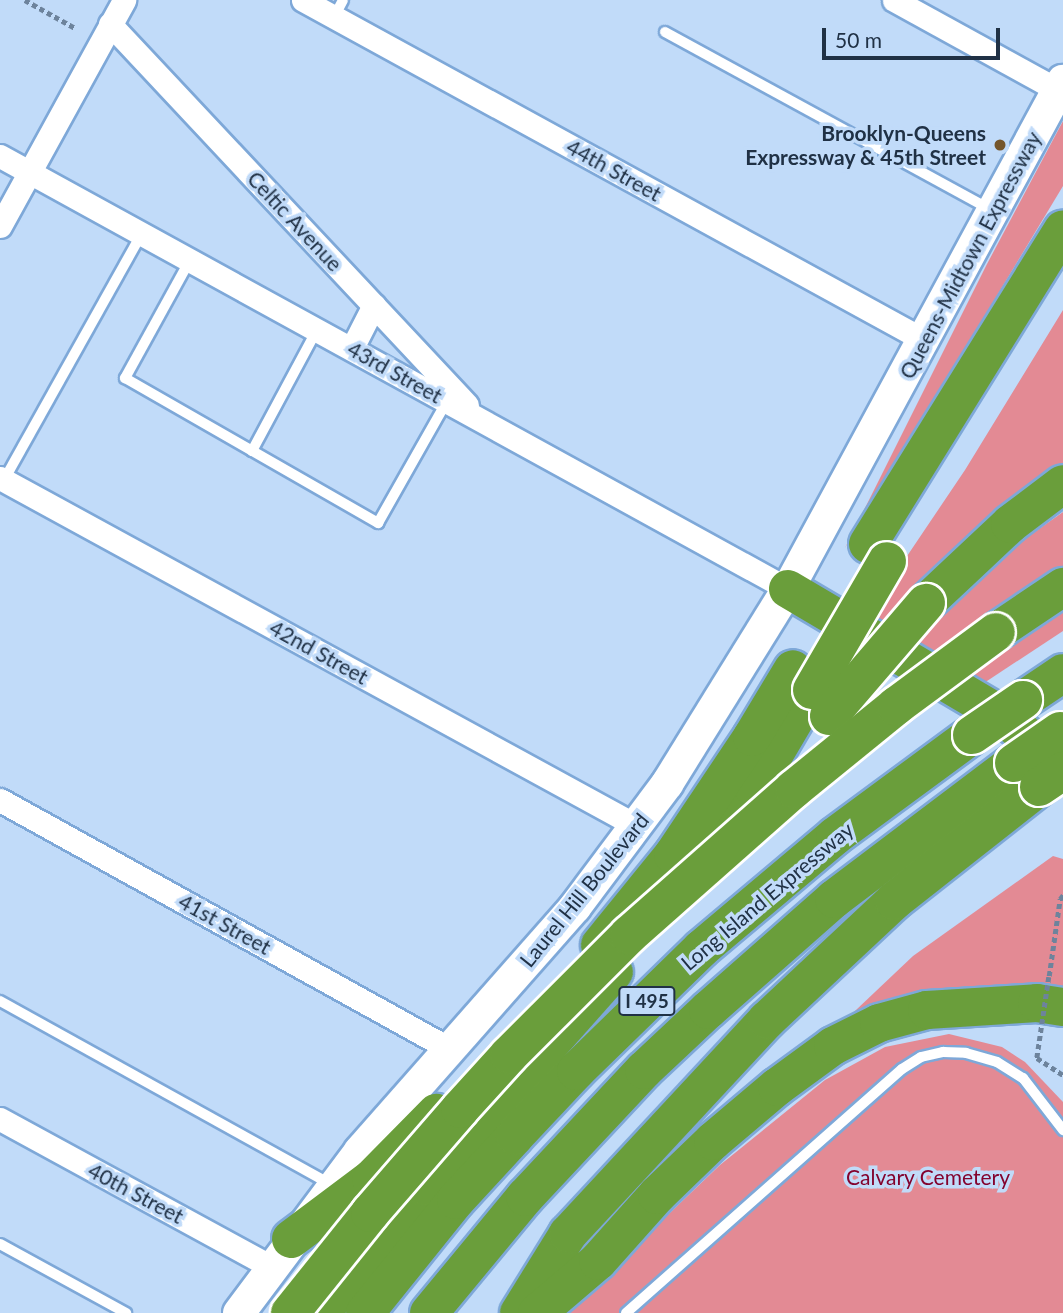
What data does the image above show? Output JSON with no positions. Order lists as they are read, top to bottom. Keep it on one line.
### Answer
{"streets":{"highway":["Long Island Expressway","I 495"],"main road":["Queens-Midtown Expressway","Laurel Hill Boulevard"],"street":["44th Street","Celtic Avenue","43rd Street","42nd Street","41st Street","40th Street"]},"crossings":[["44th Street","Queens-Midtown Expressway"],["Celtic Avenue","43rd Street"],["Queens-Midtown Expressway","Laurel Hill Boulevard"],["43rd Street","Laurel Hill Boulevard"],["42nd Street","Laurel Hill Boulevard"],["Laurel Hill Boulevard","41st Street"],["Laurel Hill Boulevard","40th Street"]],"parks":["Calvary Cemetery"],"places":["Brooklyn-Queens Expressway & 45th Street"],"scale_bar":"50 m"}
